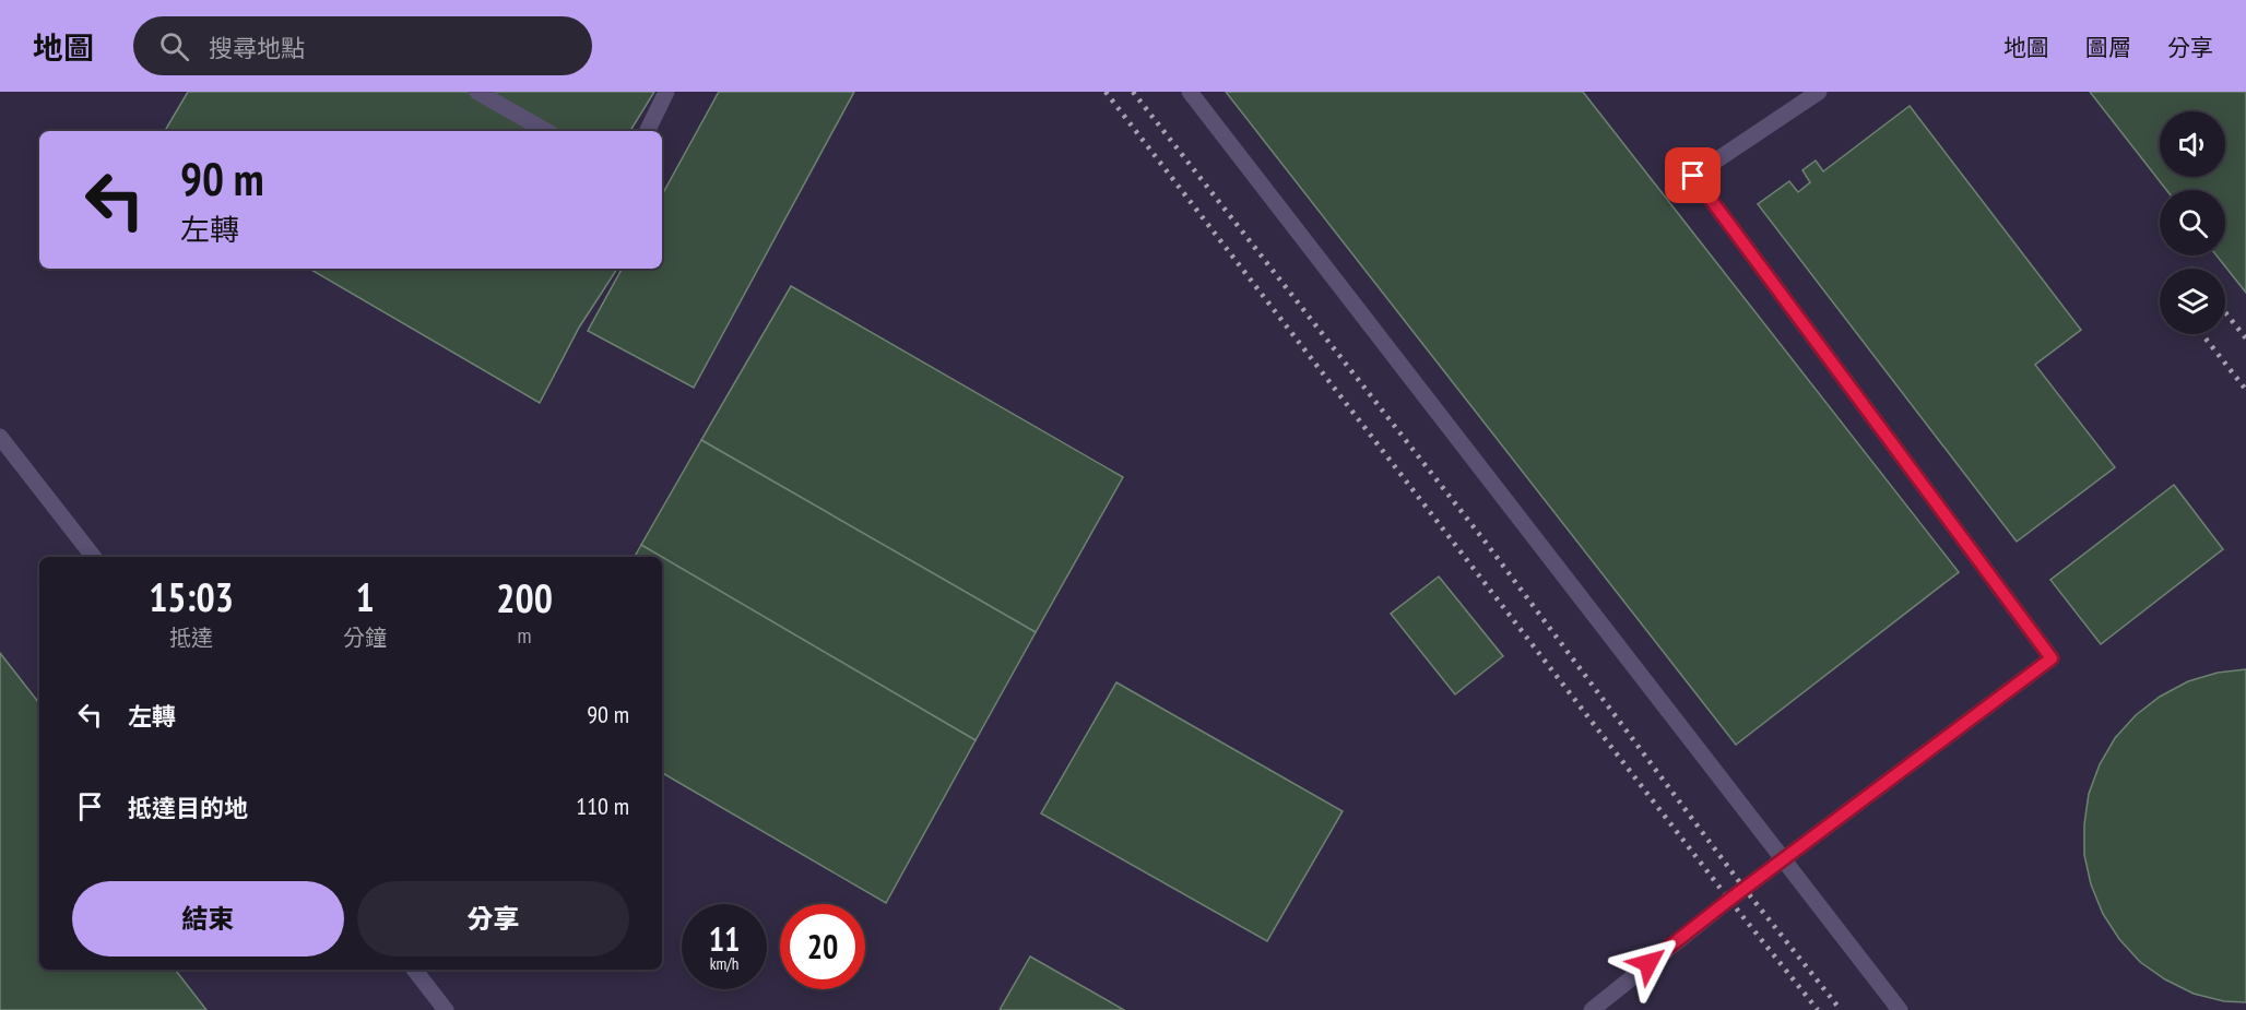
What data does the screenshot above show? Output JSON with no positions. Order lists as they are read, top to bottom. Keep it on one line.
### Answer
{"page":{"header":"地圖","search":"搜尋地點","nav":["地圖","圖層","分享"],"turn":["90 m","左轉"],"eta":["15:03","抵達","1","分鐘","200","m"],"list":[{"name":"左轉","value":"90 m"},{"name":"抵達目的地","value":"110 m"}],"buttons":["結束","分享"],"speed":"11 km/h","limit":"20"}}
